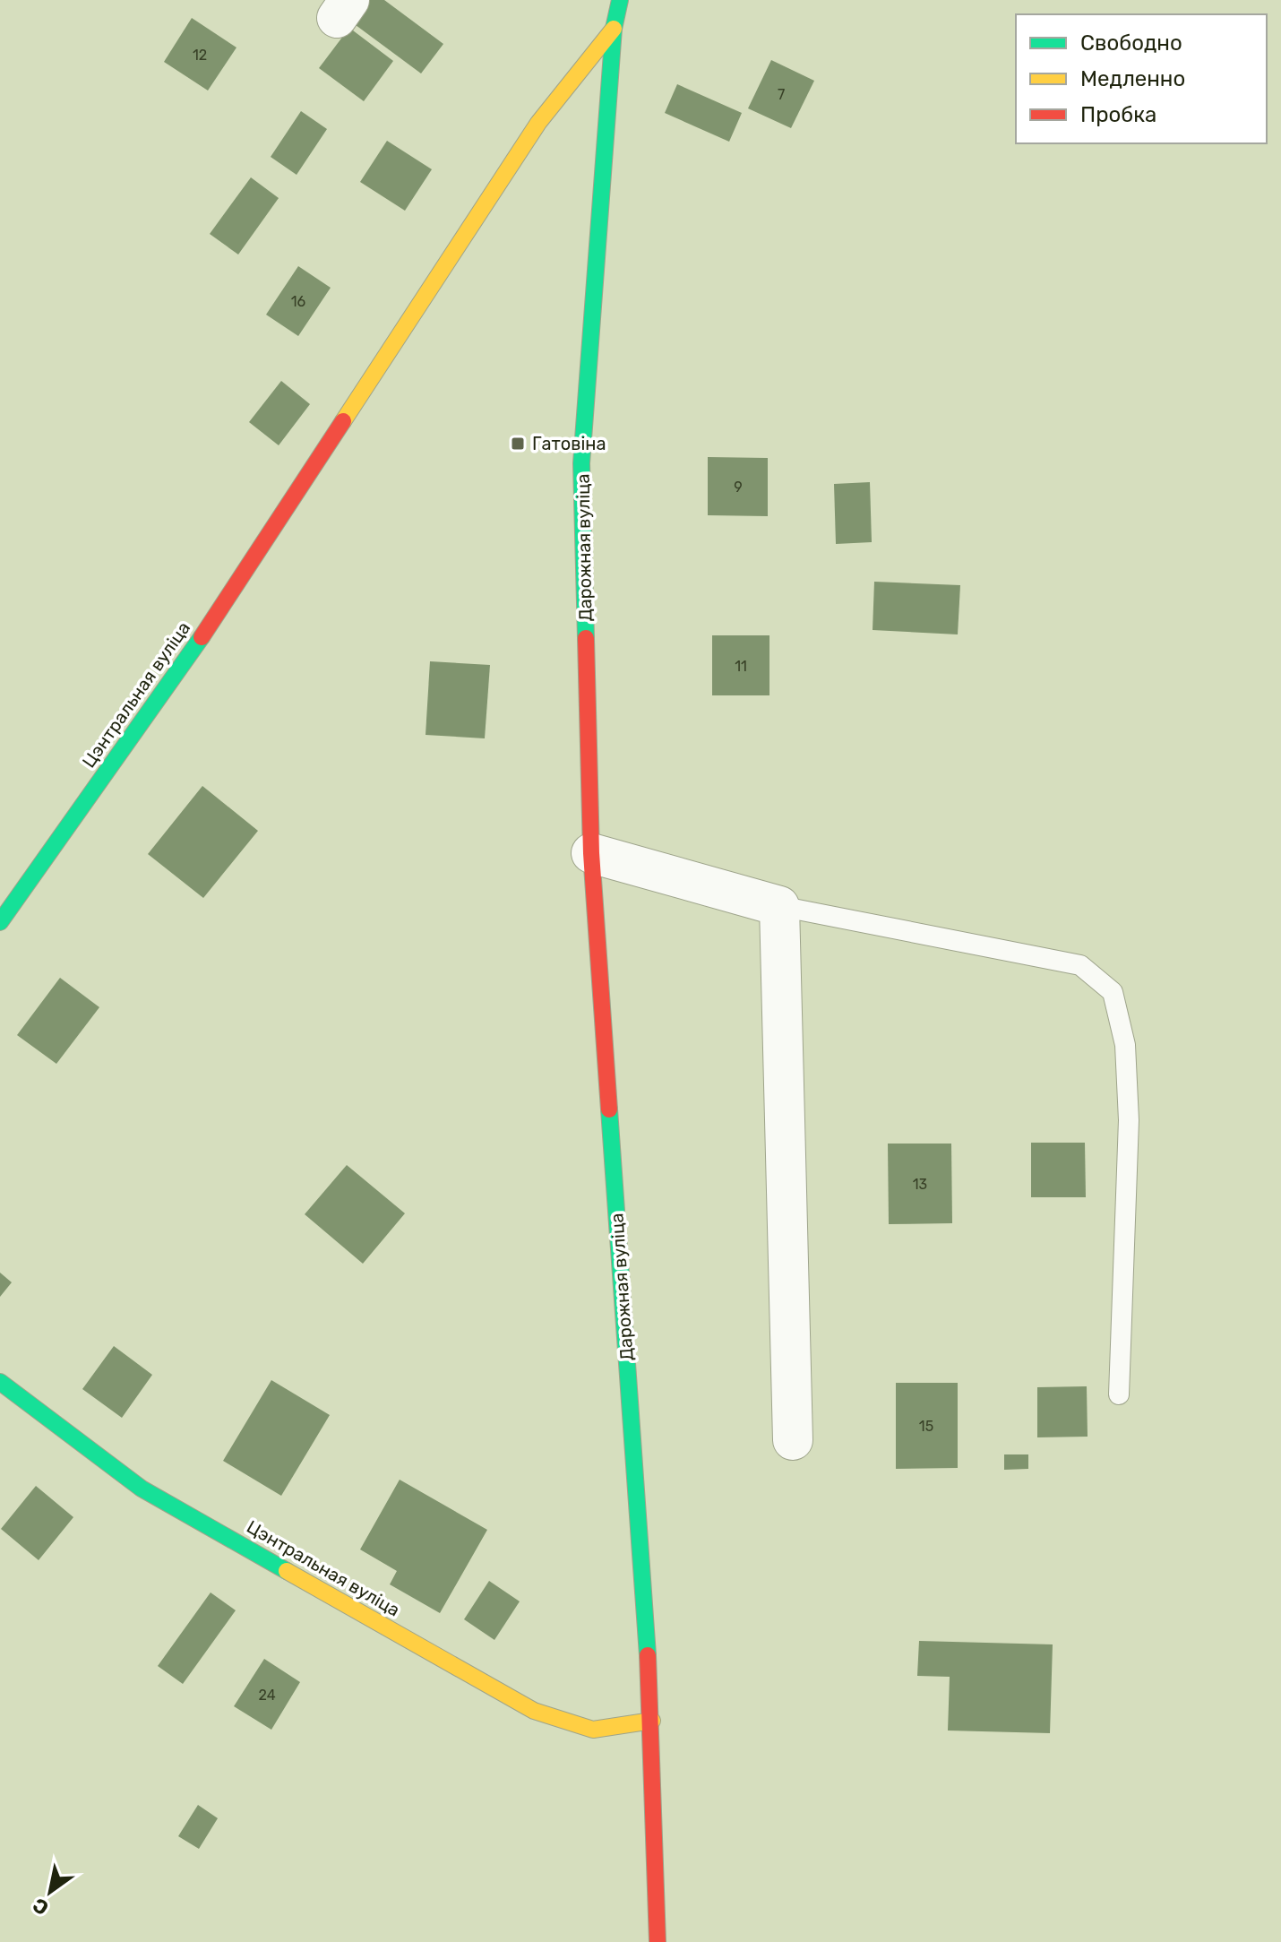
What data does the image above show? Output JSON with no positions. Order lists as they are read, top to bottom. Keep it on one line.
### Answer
{"streets":{"street":["Дарожная вуліца","Цэнтральная вуліца"]},"crossings":[["Дарожная вуліца","Цэнтральная вуліца"]],"places":{"transit":["Гатовіна"]},"house_numbers":["12","7","16","9","11","13","15","24"],"legend":["Свободно","Медленно","Пробка"],"north":"bottom left"}
